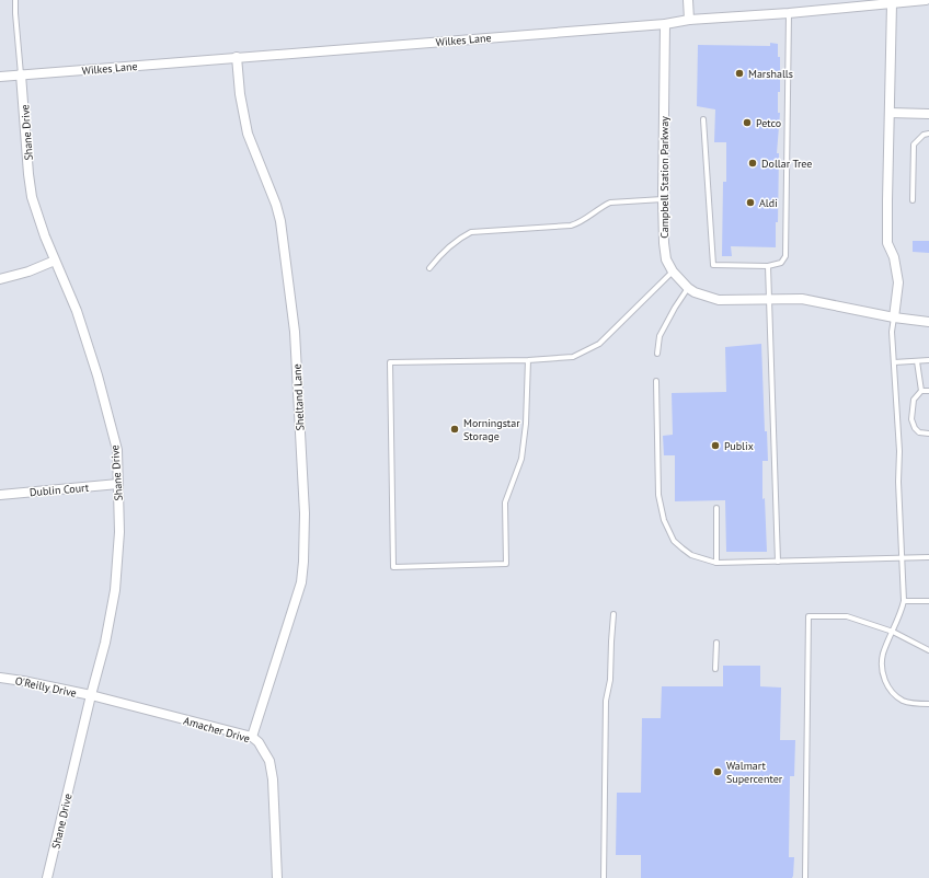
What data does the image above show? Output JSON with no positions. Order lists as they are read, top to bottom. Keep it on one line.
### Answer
{"streets":{"street":["Wilkes Lane","Shane Drive","Campbell Station Parkway","Sheltand Lane","Dublin Court","O'Reilly Drive","Amacher Drive"]},"crossings":[["Wilkes Lane","Shane Drive"],["Wilkes Lane","Campbell Station Parkway"],["Wilkes Lane","Sheltand Lane"],["Shane Drive","Dublin Court"],["Shane Drive","O'Reilly Drive"],["Shane Drive","Amacher Drive"],["Sheltand Lane","Amacher Drive"],["O'Reilly Drive","Amacher Drive"]],"places":["Marshalls","Petco","Dollar Tree","Aldi","Morningstar Storage","Publix","Walmart Supercenter"]}
